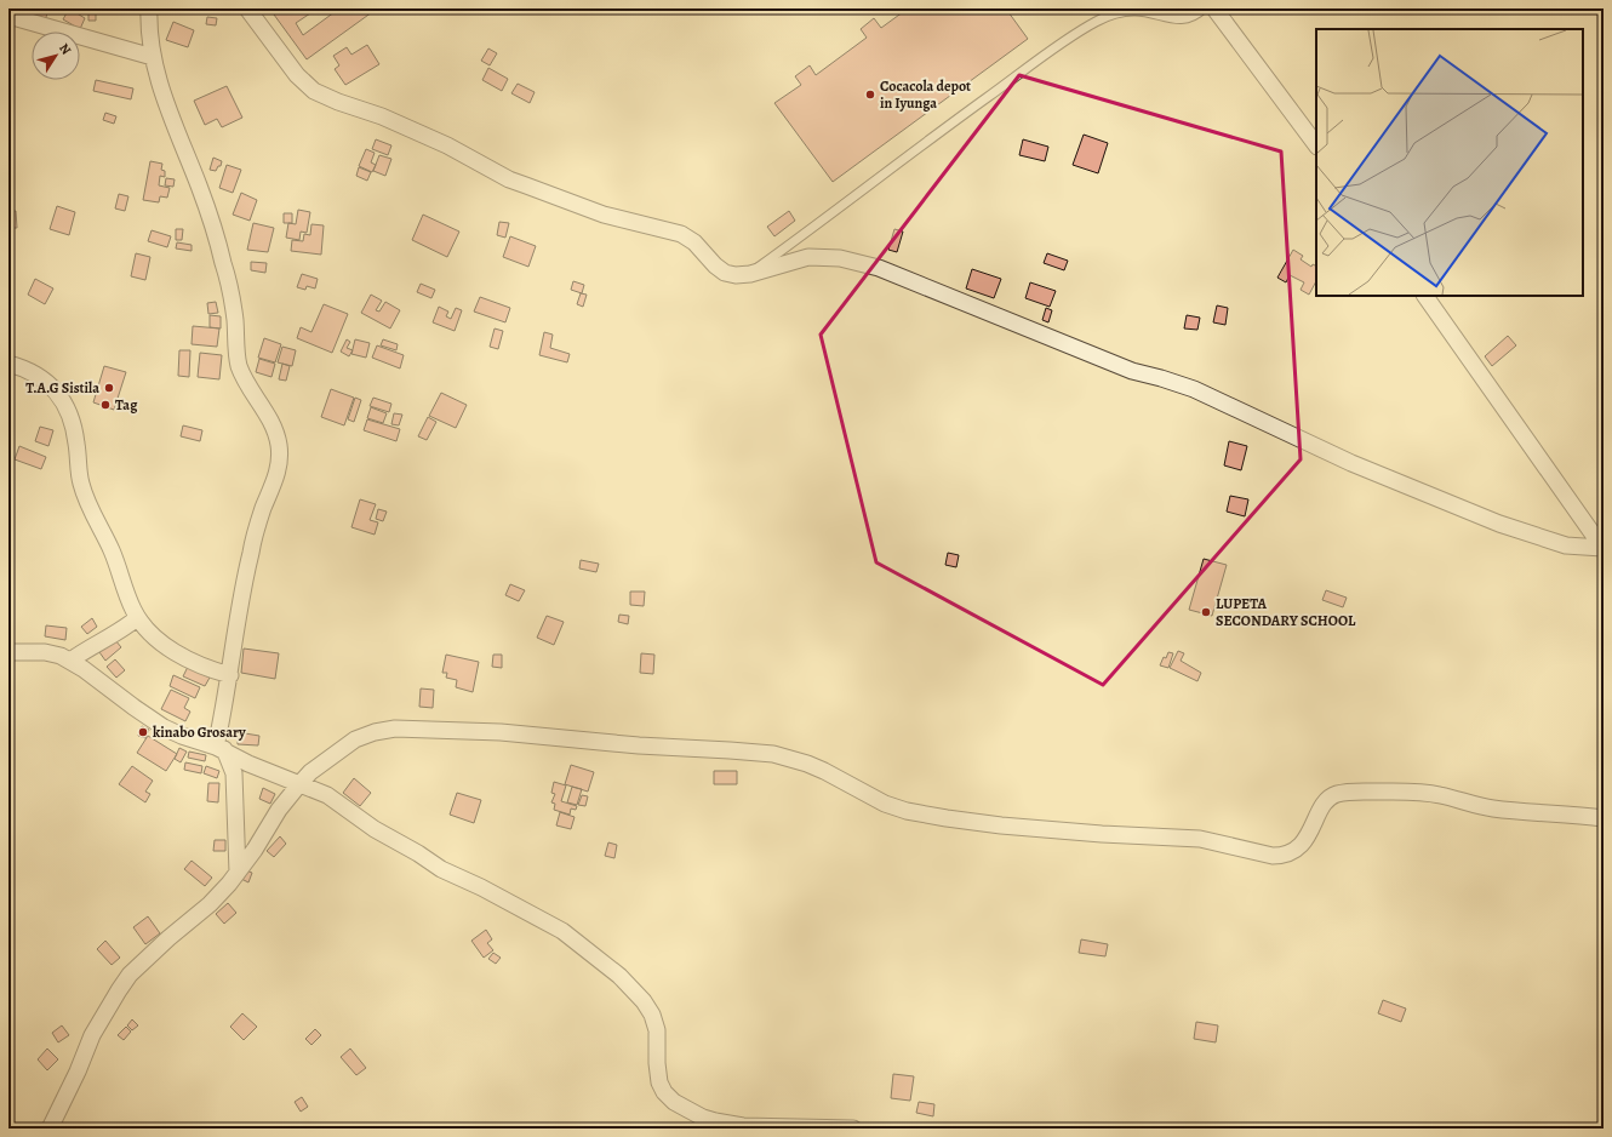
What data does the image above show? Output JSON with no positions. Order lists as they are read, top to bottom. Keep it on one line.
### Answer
{"places":["Cocacola depot in Iyunga","T.A.G Sistila","Tag","LUPETA SECONDARY SCHOOL","kinabo Grosary"],"north":"top right"}
